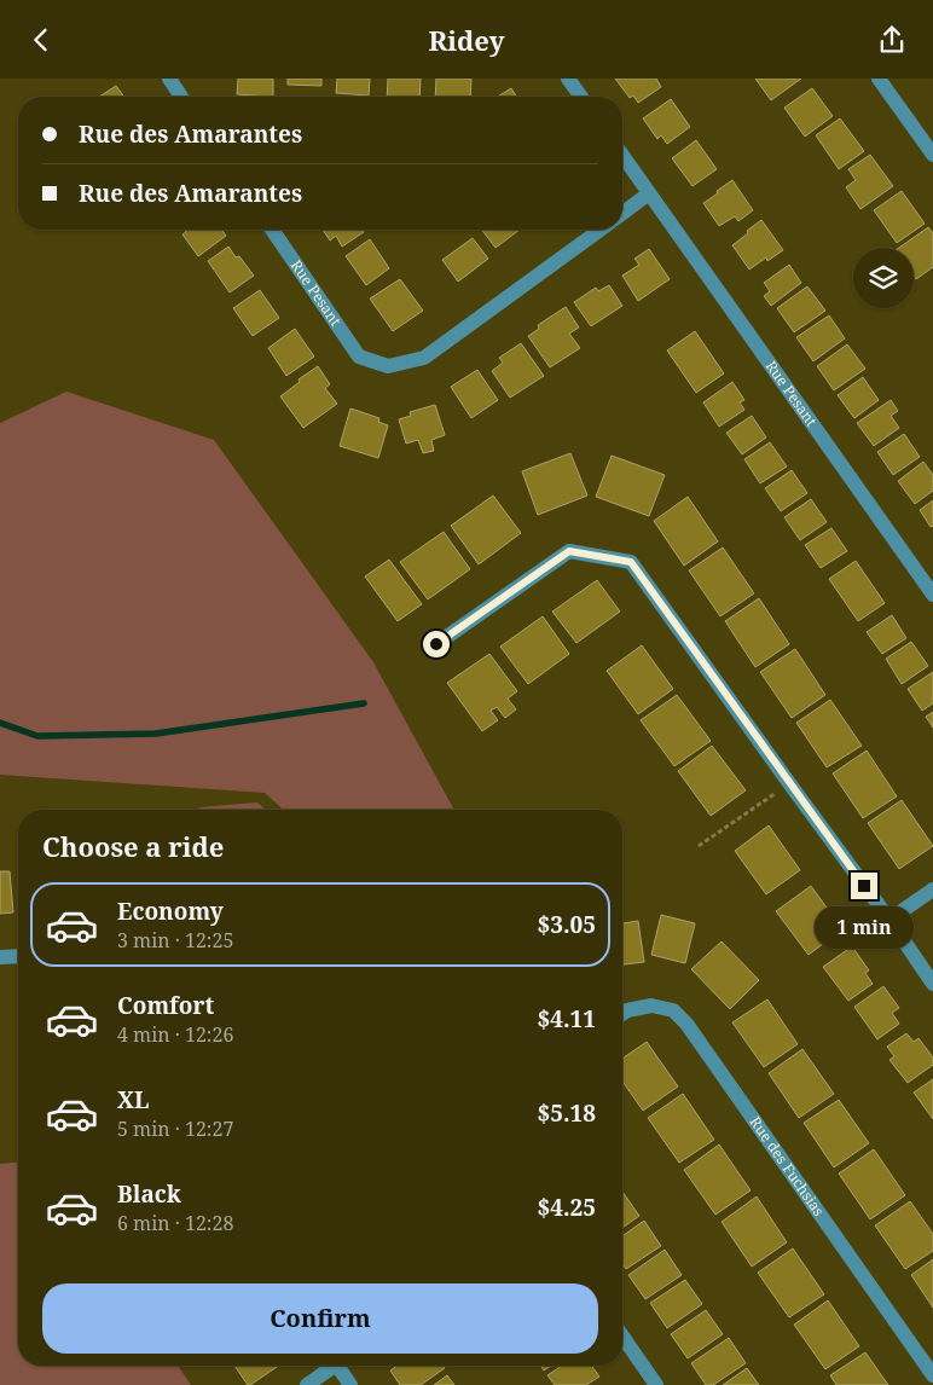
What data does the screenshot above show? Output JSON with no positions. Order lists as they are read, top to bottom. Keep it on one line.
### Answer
{"streets":{"street":["Rue Pesant","Rue des Fuchsias"]},"page":{"header":"Ridey","banner":["Rue des Amarantes","Rue des Amarantes"],"heading":"Choose a ride","list":[{"name":"Economy","note":"3 min · 12:25","value":"$3.05"},{"name":"Comfort","note":"4 min · 12:26","value":"$4.11"},{"name":"XL","note":"5 min · 12:27","value":"$5.18"},{"name":"Black","note":"6 min · 12:28","value":"$4.25"}],"bubble":"1 min","buttons":"Confirm"}}
